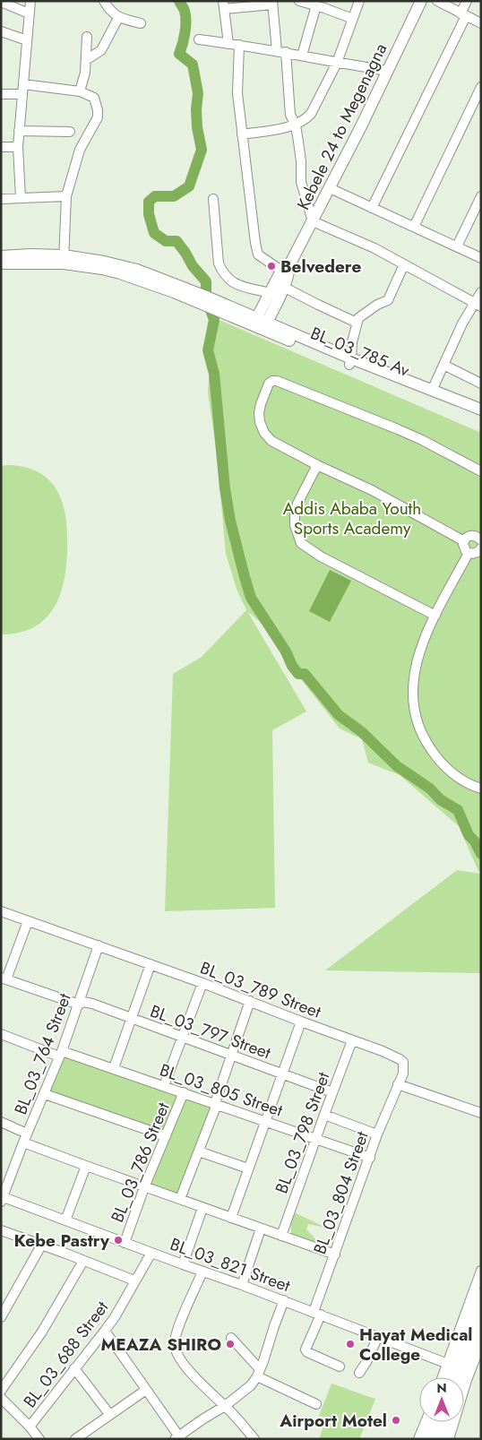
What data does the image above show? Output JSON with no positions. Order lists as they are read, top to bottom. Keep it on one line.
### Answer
{"streets":{"main road":["Kebele 24 to Megenagna","BL_03_785 Av"],"street":["BL_03_789 Street","BL_03_797 Street","BL_03_764 Street","BL_03_805 Street","BL_03_798 Street","BL_03_786 Street","BL_03_804 Street","BL_03_821 Street","BL_03_688 Street"]},"crossings":[["Kebele 24 to Megenagna","BL_03_785 Av"],["BL_03_789 Street","BL_03_764 Street"],["BL_03_789 Street","BL_03_798 Street"],["BL_03_789 Street","BL_03_804 Street"],["BL_03_797 Street","BL_03_764 Street"],["BL_03_797 Street","BL_03_798 Street"],["BL_03_764 Street","BL_03_805 Street"],["BL_03_764 Street","BL_03_821 Street"],["BL_03_805 Street","BL_03_798 Street"],["BL_03_805 Street","BL_03_786 Street"],["BL_03_805 Street","BL_03_804 Street"],["BL_03_786 Street","BL_03_821 Street"],["BL_03_804 Street","BL_03_821 Street"],["BL_03_821 Street","BL_03_688 Street"]],"parks":["Addis Ababa Youth Sports Academy"],"places":["Belvedere","Kebe Pastry","MEAZA SHIRO","Hayat Medical College","Airport Motel"],"north":"top"}
